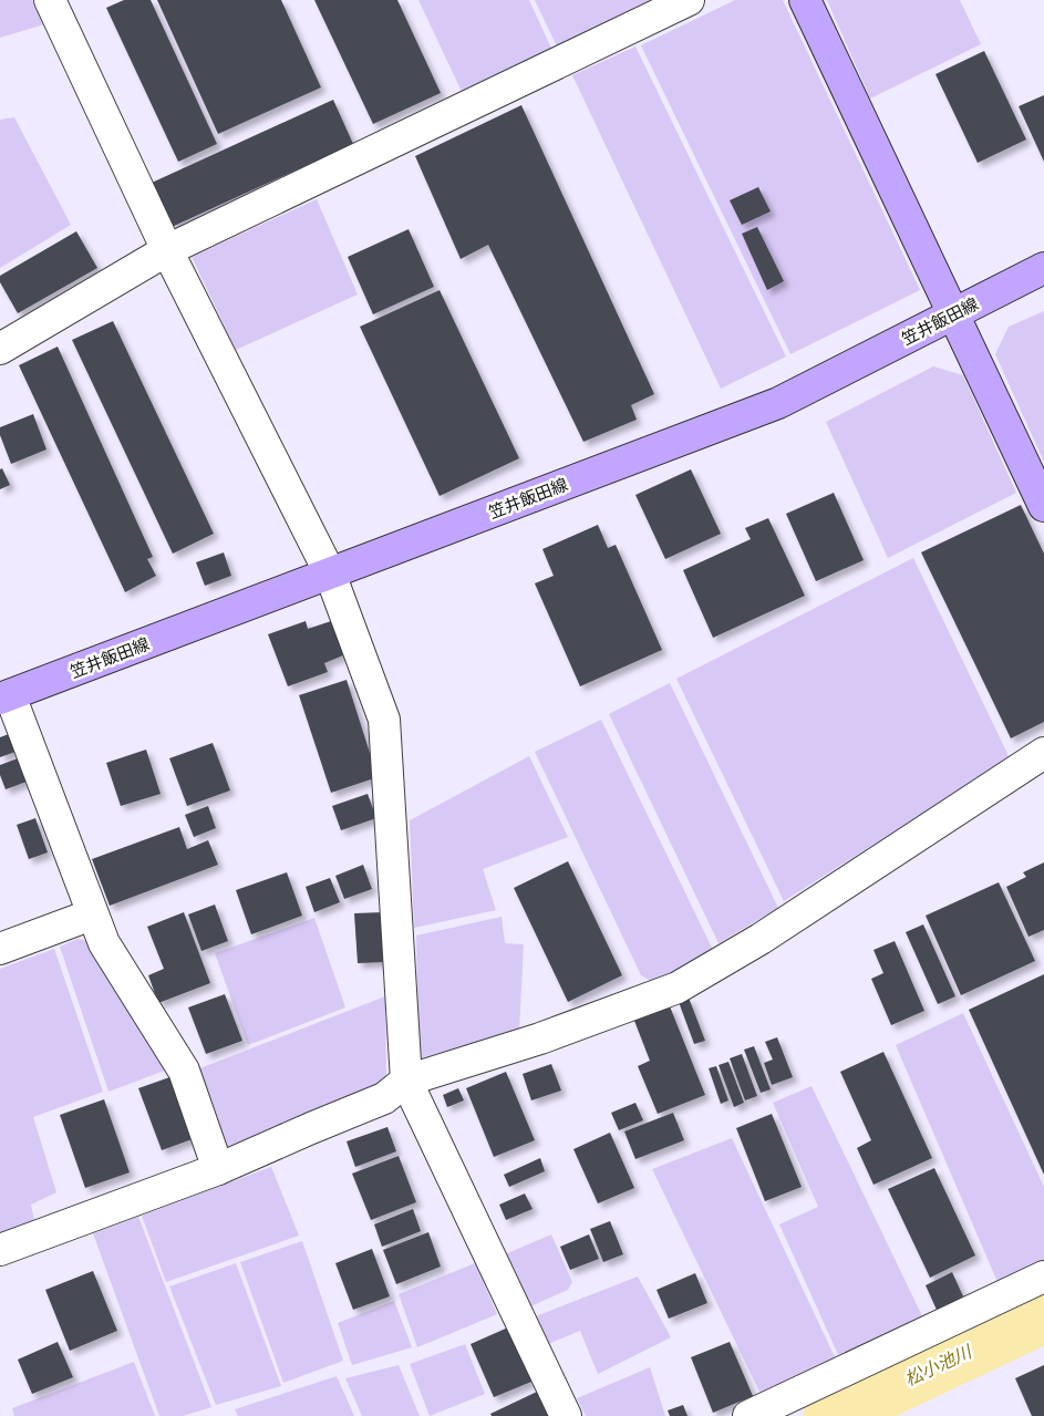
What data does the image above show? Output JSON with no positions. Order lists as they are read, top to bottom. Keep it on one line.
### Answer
{"streets":{"main road":["笠井飯田線"]},"water":["松小池川"]}
